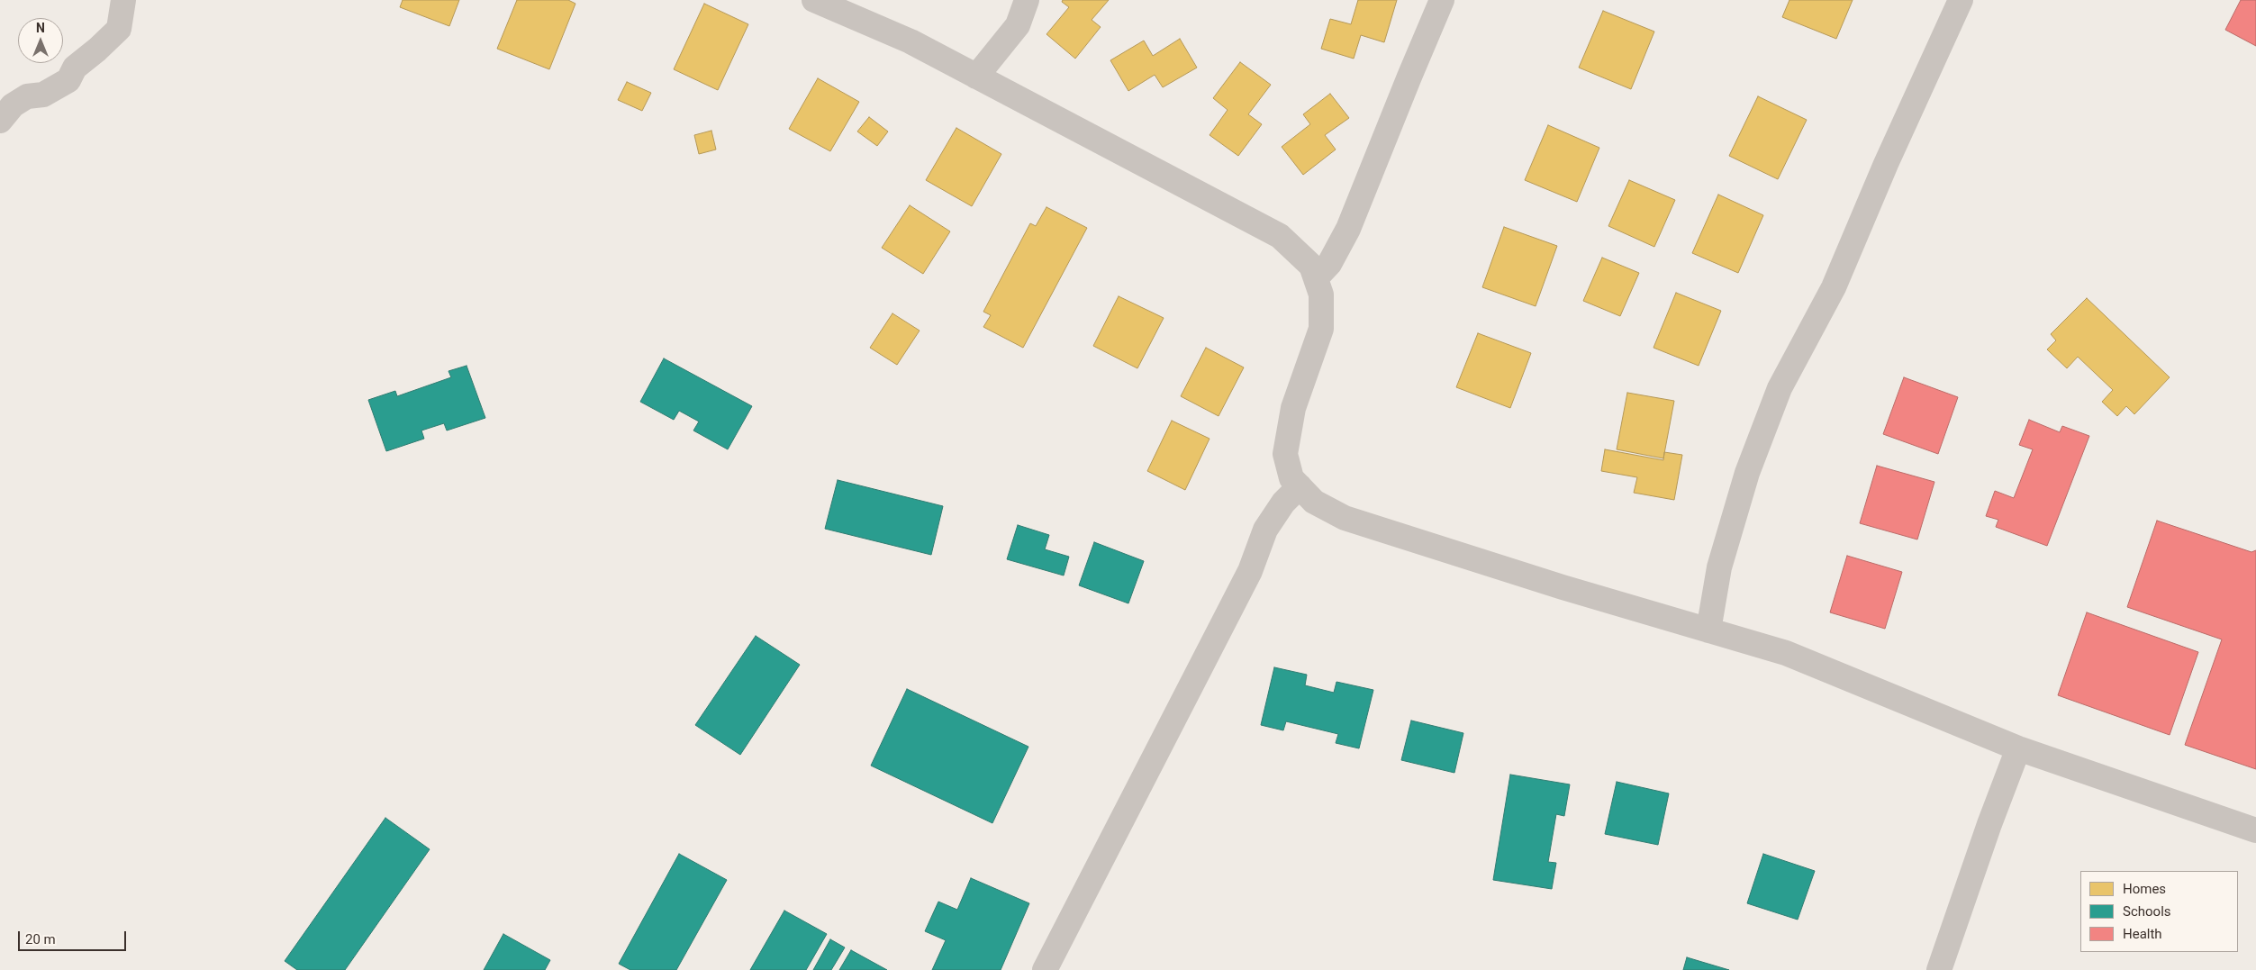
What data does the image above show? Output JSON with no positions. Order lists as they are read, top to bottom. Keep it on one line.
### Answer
{"legend":["Homes","Schools","Health"],"scale_bar":"20 m","north":"top"}
